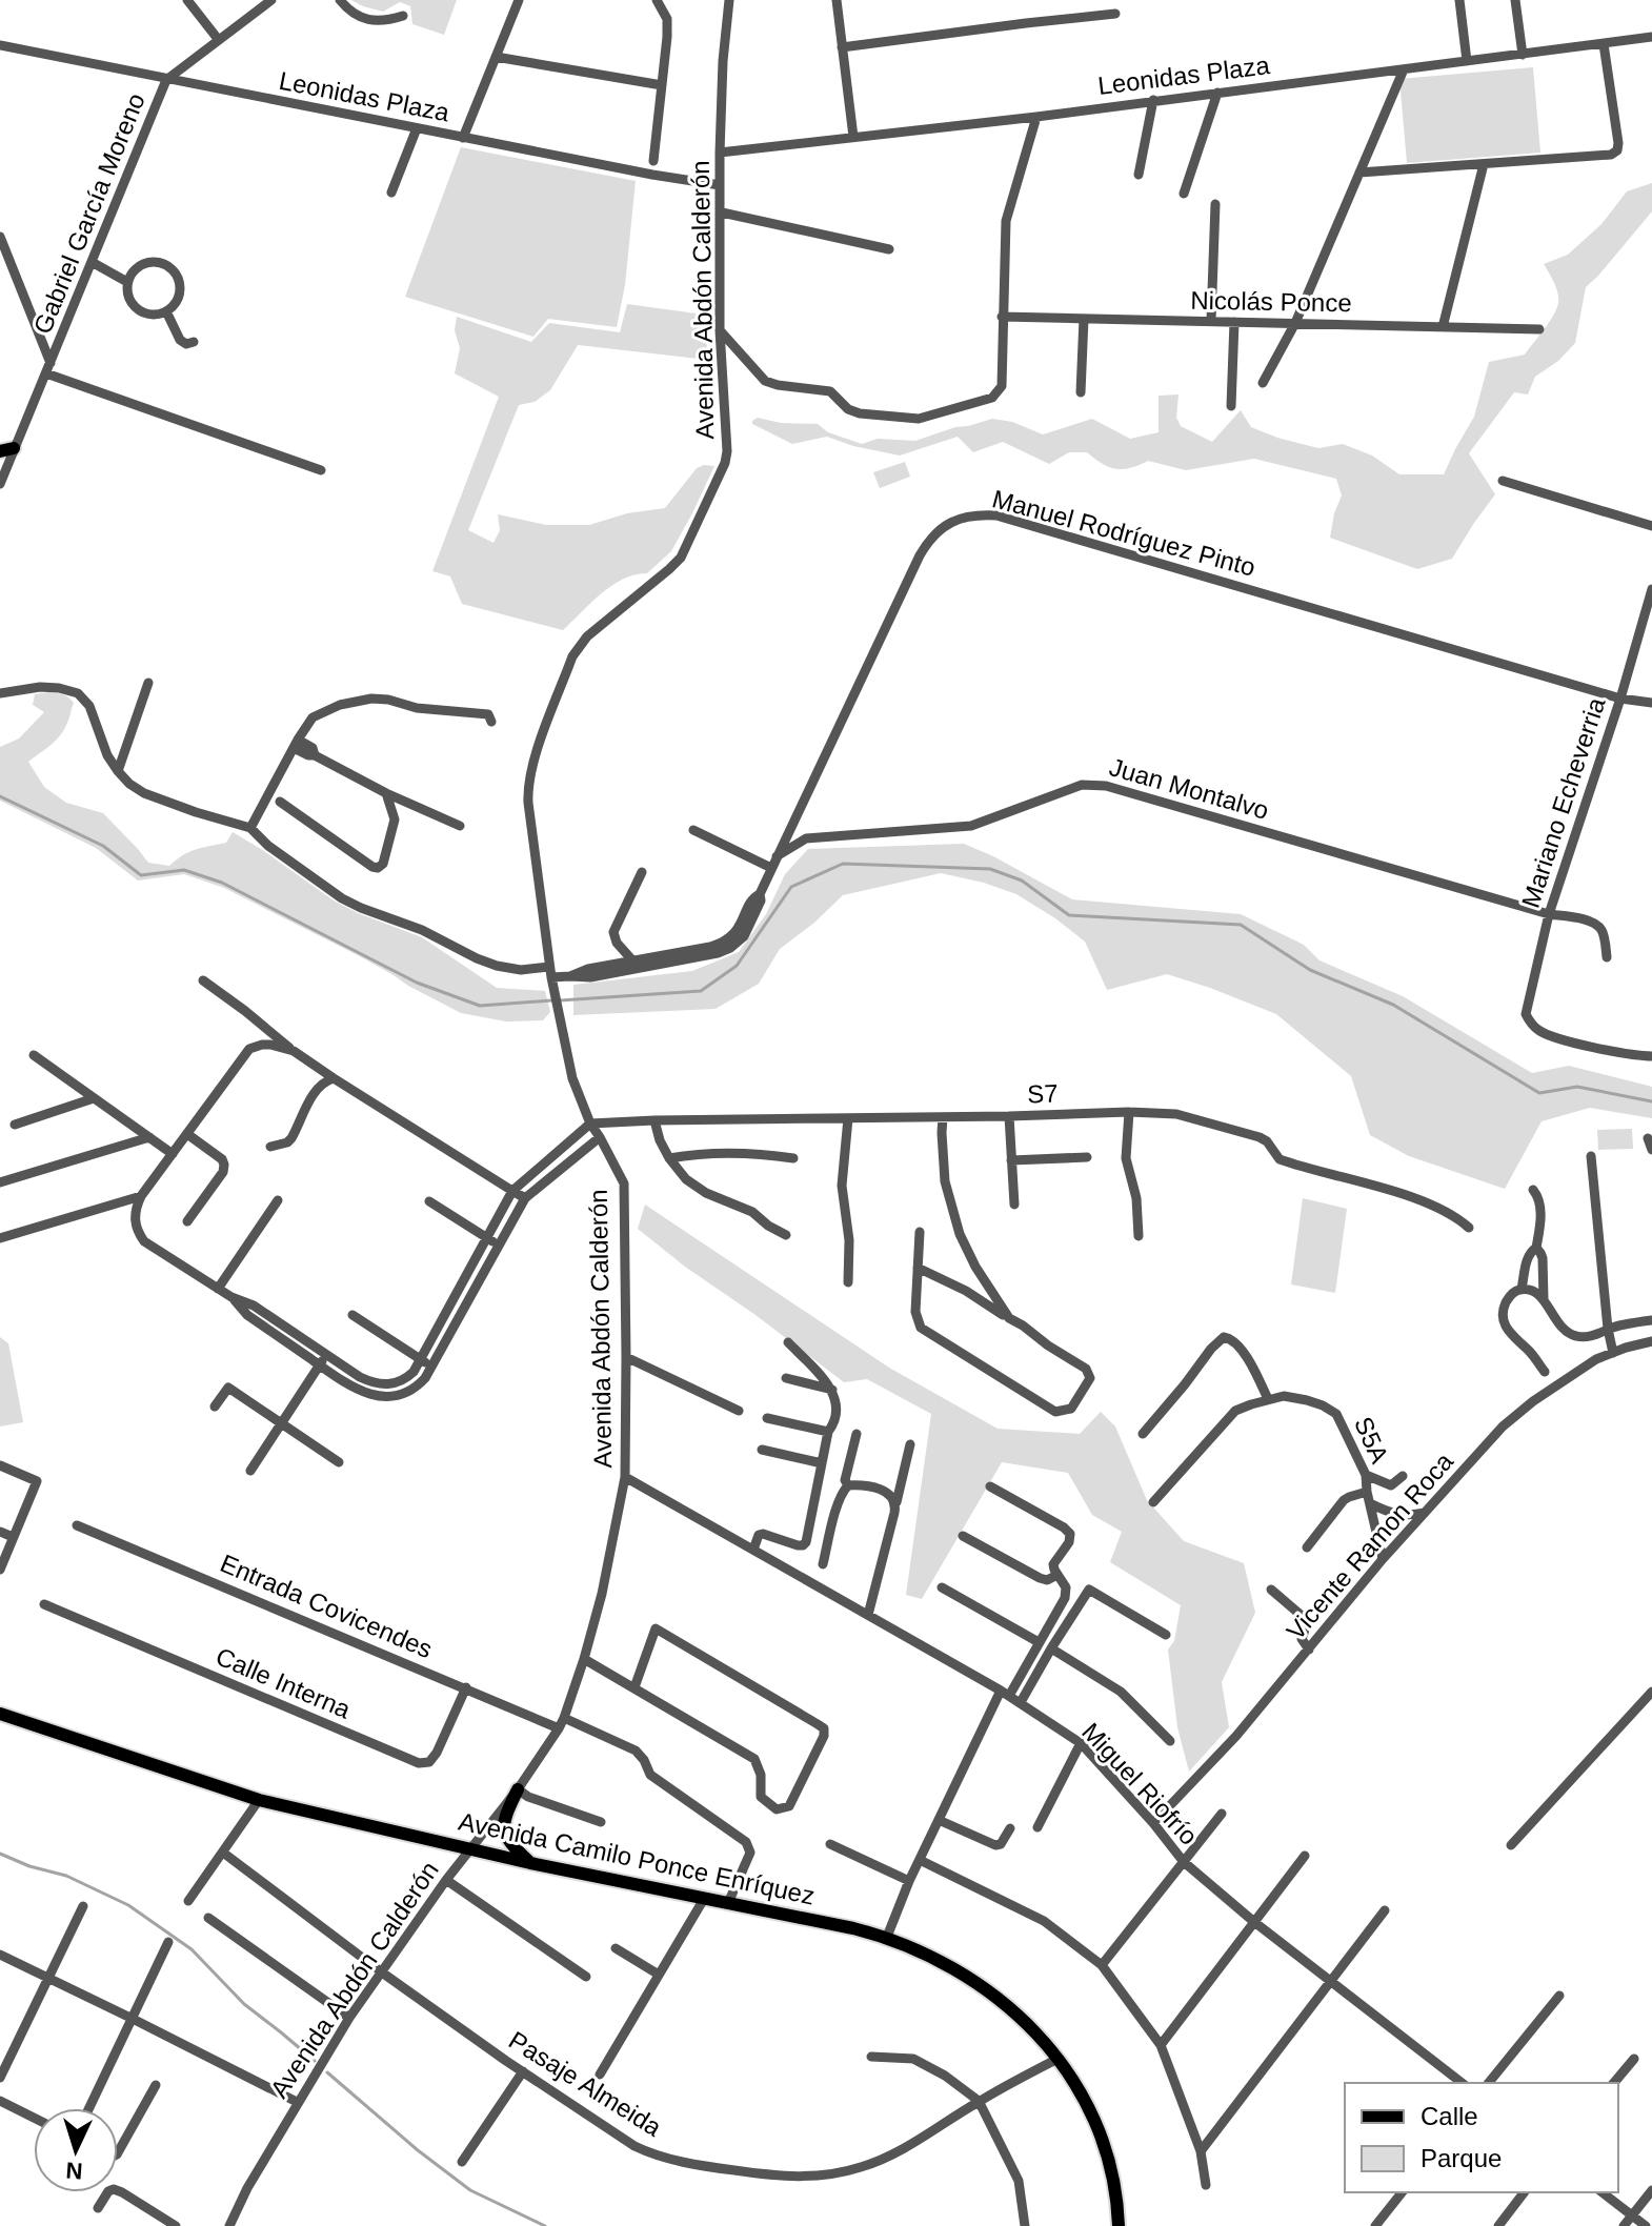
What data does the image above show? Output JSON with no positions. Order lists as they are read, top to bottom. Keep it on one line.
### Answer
{"streets":{"main road":["Avenida Camilo Ponce Enríquez"],"street":["Leonidas Plaza","Gabriel García Moreno","Avenida Abdón Calderón","Nicolás Ponce","Manuel Rodríguez Pinto","Juan Montalvo","Mariano Echeverria","S7","S5A","Vicente Ramon Roca","Entrada Covicendes","Calle Interna","Miguel Riofrío","Pasaje Almeida"]},"crossings":[["Leonidas Plaza","Gabriel García Moreno"],["Leonidas Plaza","Avenida Abdón Calderón"],["Avenida Abdón Calderón","S7"],["Avenida Abdón Calderón","Entrada Covicendes"],["Avenida Abdón Calderón","Miguel Riofrío"],["Avenida Abdón Calderón","Avenida Camilo Ponce Enríquez"],["Avenida Abdón Calderón","Pasaje Almeida"],["Manuel Rodríguez Pinto","Juan Montalvo"],["Manuel Rodríguez Pinto","Mariano Echeverria"],["Juan Montalvo","Mariano Echeverria"],["S5A","Vicente Ramon Roca"],["Vicente Ramon Roca","Miguel Riofrío"],["Entrada Covicendes","Calle Interna"],["Entrada Covicendes","Avenida Camilo Ponce Enríquez"],["Avenida Camilo Ponce Enríquez","Pasaje Almeida"]],"legend":["Calle","Parque"],"north":"bottom"}
